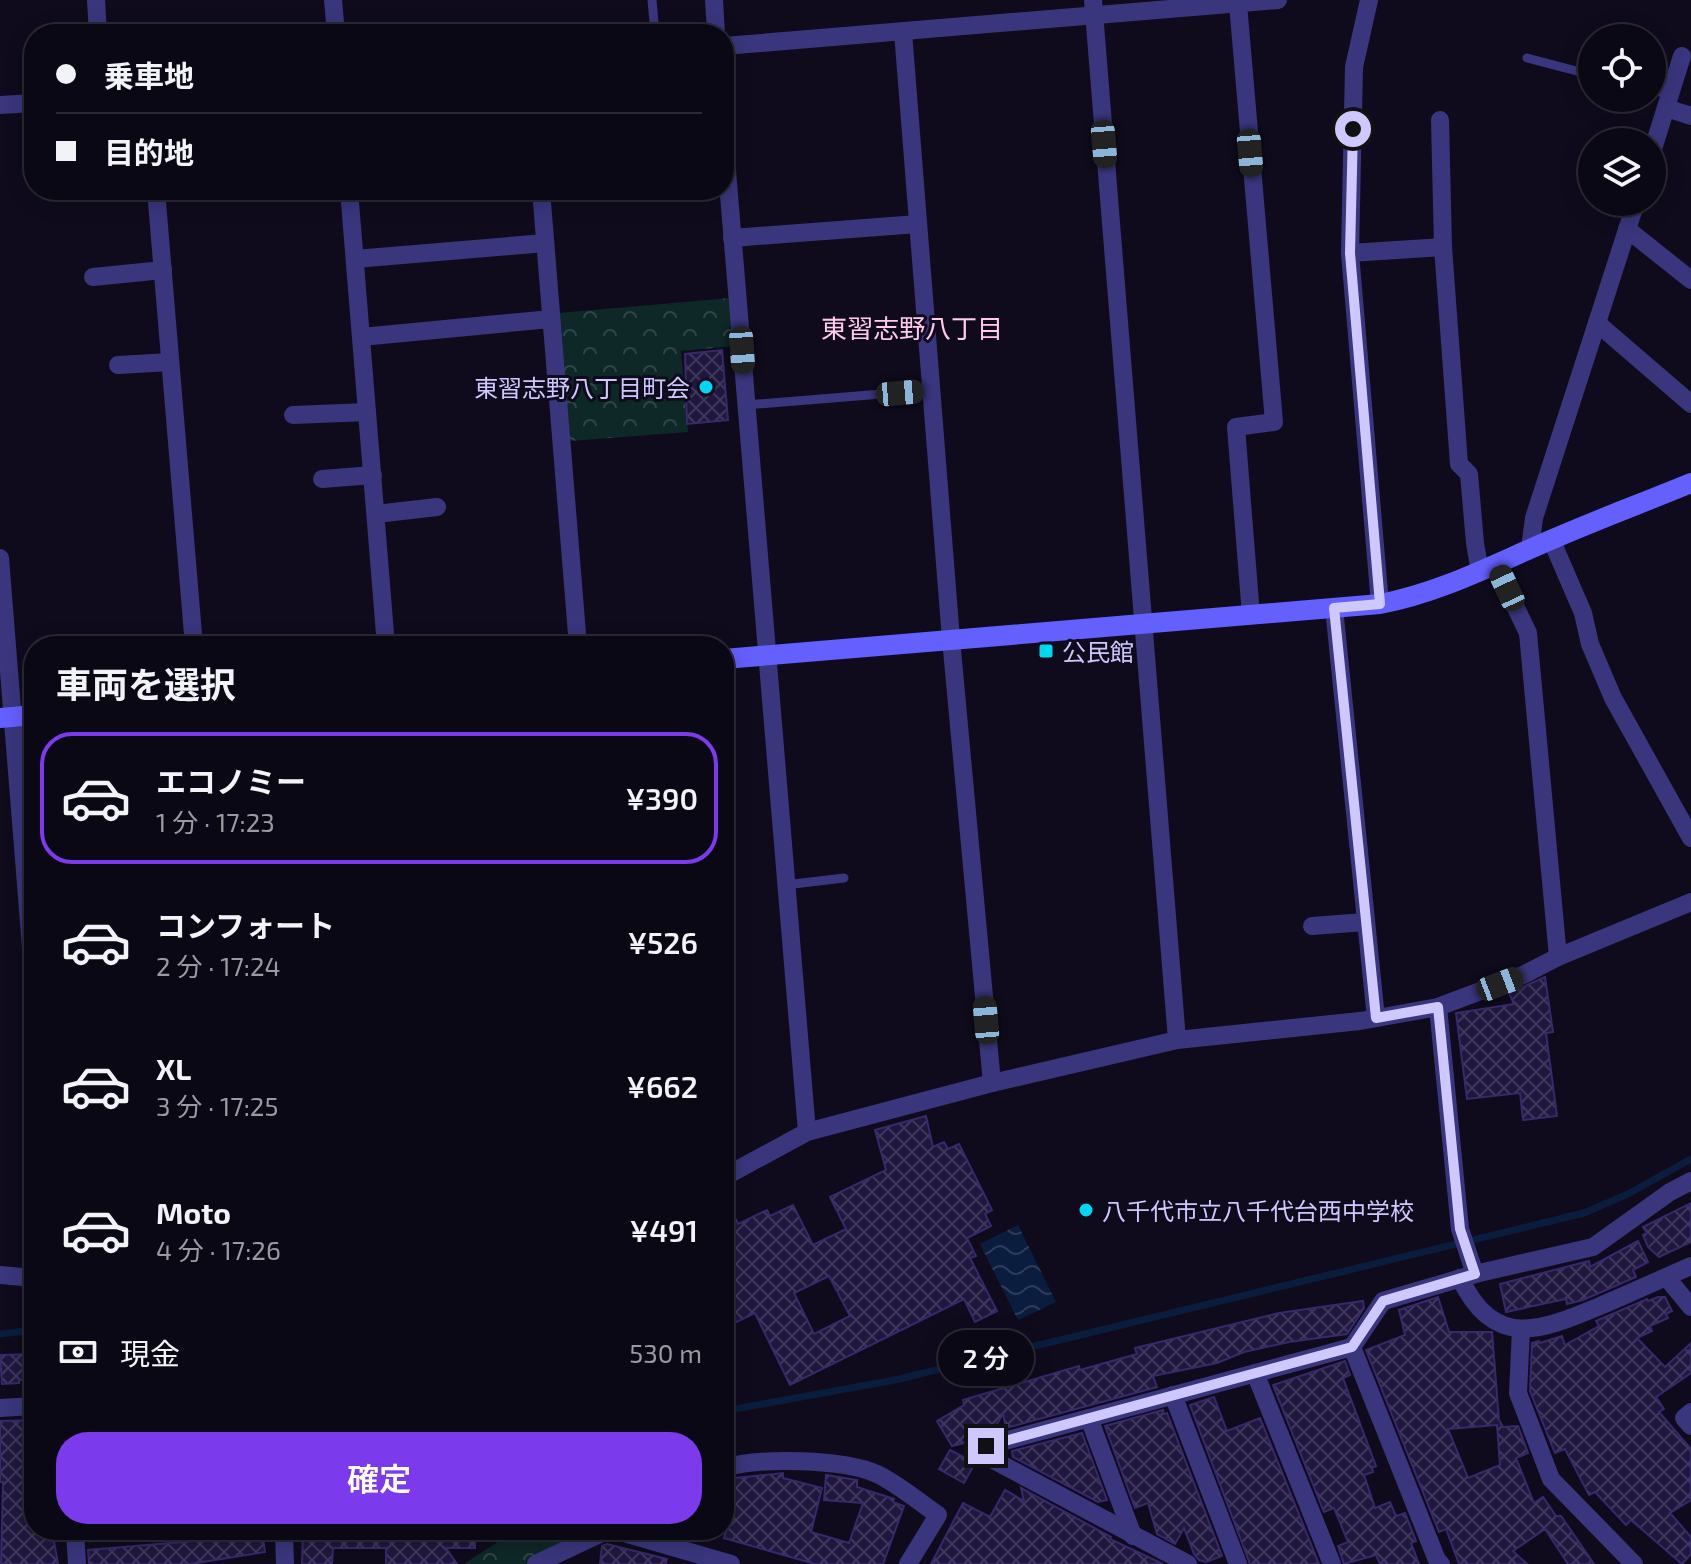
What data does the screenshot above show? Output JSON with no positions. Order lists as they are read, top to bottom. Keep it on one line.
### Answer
{"districts":["東習志野八丁目"],"places":{"other":["東習志野八丁目町会","八千代市立八千代台西中学校"],"transit":["公民館"]},"page":{"banner":["乗車地","目的地"],"heading":"車両を選択","list":[{"name":"エコノミー","note":"1 分 · 17:23","value":"¥390"},{"name":"コンフォート","note":"2 分 · 17:24","value":"¥526"},{"name":"XL","note":"3 分 · 17:25","value":"¥662"},{"name":"Moto","note":"4 分 · 17:26","value":"¥491"}],"pay":["現金","530 m"],"bubble":"2 分","buttons":"確定"}}
